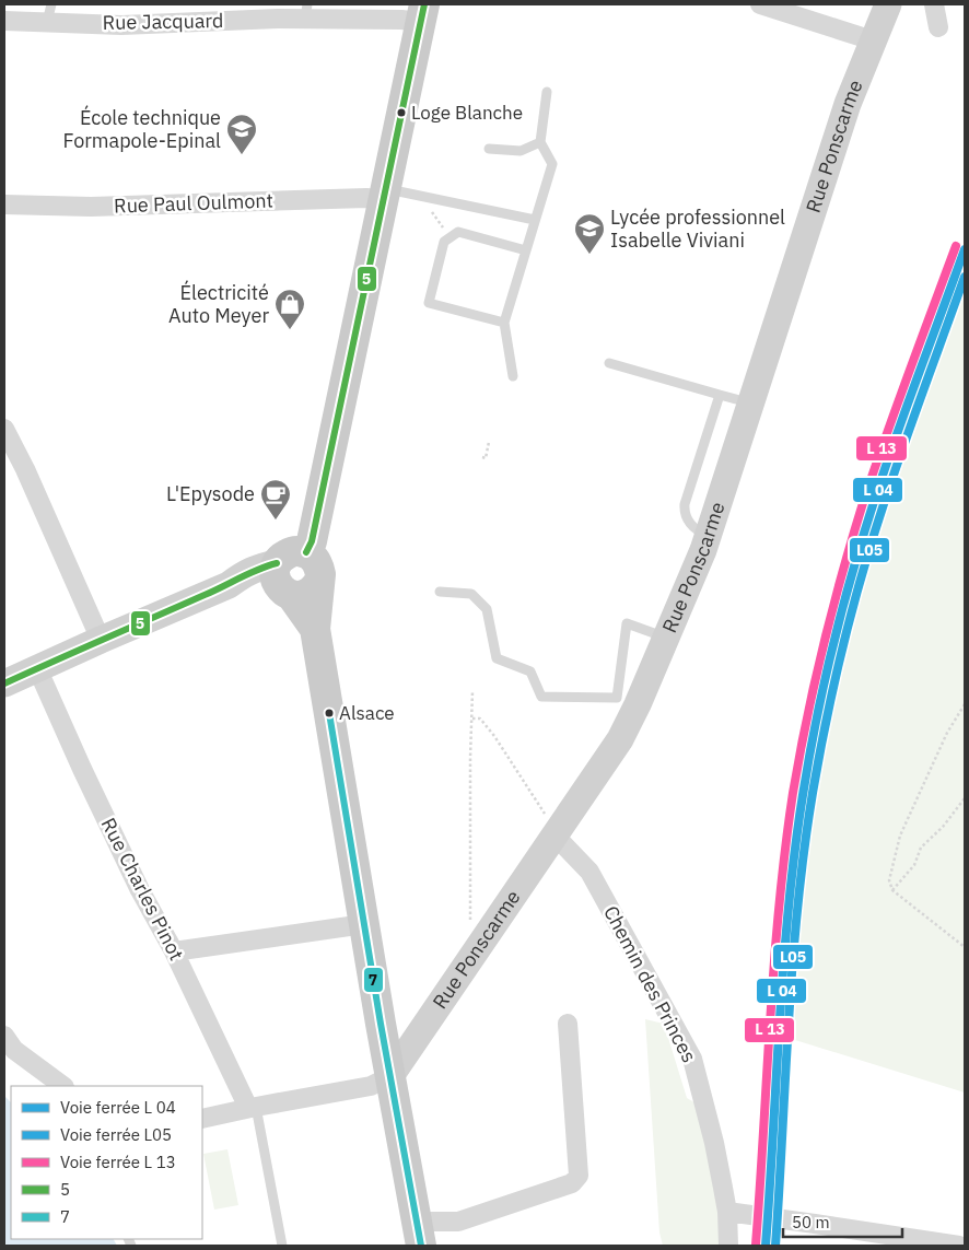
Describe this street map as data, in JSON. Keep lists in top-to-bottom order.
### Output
{
  "streets": {
    "street": [
      "Rue Jacquard",
      "Rue Ponscarme",
      "Rue Paul Oulmont",
      "Rue Charles Pinot",
      "Chemin des Princes"
    ]
  },
  "crossings": [
    ["Rue Ponscarme", "Chemin des Princes"]
  ],
  "places": {
    "other": ["Loge Blanche", "Alsace"],
    "school or university": ["École technique Formapole-Epinal", "Lycée professionnel Isabelle Viviani"],
    "shop": ["Électricité Auto Meyer"],
    "cafe": ["L'Epysode"]
  },
  "lines": ["transit line 5", "rail line L05", "transit line 7"],
  "legend": [
    "Voie ferrée L 04",
    "Voie ferrée L05",
    "Voie ferrée L 13",
    "5",
    "7"
  ],
  "scale_bar": "50 m"
}
